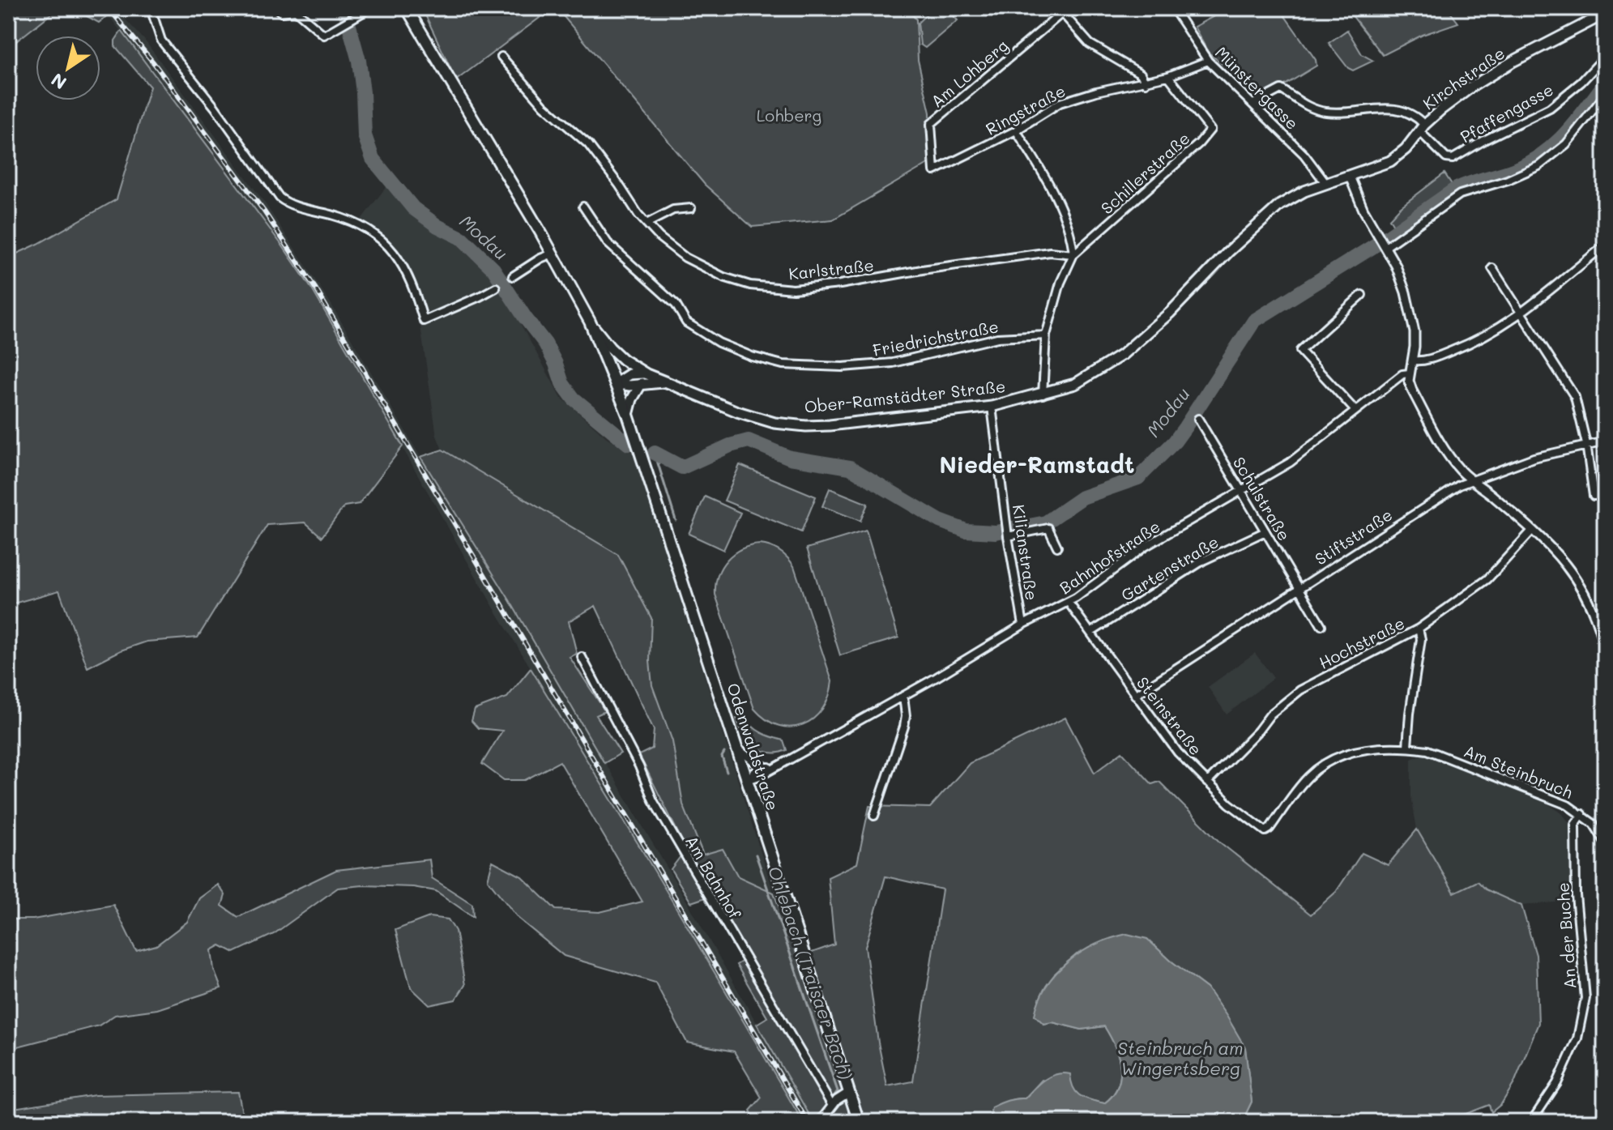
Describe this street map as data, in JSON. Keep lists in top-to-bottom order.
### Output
{
  "streets": {
    "main road": ["Kirchstraße", "Ober-Ramstädter Straße", "Odenwaldstraße"],
    "street": [
      "Am Lohberg",
      "Münstergasse",
      "Ringstraße",
      "Pfaffengasse",
      "Schillerstraße",
      "Karlstraße",
      "Friedrichstraße",
      "Schulstraße",
      "Stiftstraße",
      "Kilianstraße",
      "Bahnhofstraße",
      "Gartenstraße",
      "Hochstraße",
      "Steinstraße",
      "Am Steinbruch",
      "Am Bahnhof",
      "An der Buche"
    ]
  },
  "crossings": [
    ["Am Lohberg", "Ringstraße"],
    ["Kirchstraße", "Pfaffengasse"],
    ["Kirchstraße", "Ober-Ramstädter Straße"],
    ["Münstergasse", "Ringstraße"],
    ["Münstergasse", "Ober-Ramstädter Straße"],
    ["Ringstraße", "Schillerstraße"],
    ["Schillerstraße", "Karlstraße"],
    ["Ober-Ramstädter Straße", "Kilianstraße"],
    ["Ober-Ramstädter Straße", "Odenwaldstraße"],
    ["Schulstraße", "Stiftstraße"],
    ["Schulstraße", "Bahnhofstraße"],
    ["Schulstraße", "Gartenstraße"],
    ["Stiftstraße", "Steinstraße"],
    ["Kilianstraße", "Bahnhofstraße"],
    ["Bahnhofstraße", "Steinstraße"],
    ["Bahnhofstraße", "Odenwaldstraße"],
    ["Gartenstraße", "Steinstraße"],
    ["Hochstraße", "Steinstraße"],
    ["Steinstraße", "Am Steinbruch"],
    ["Am Steinbruch", "An der Buche"]
  ],
  "districts": ["Nieder-Ramstadt"],
  "water": ["Modau", "Ohlebach (Traisaer Bach)", "Steinbruch am Wingertsberg"],
  "parks": ["Lohberg"],
  "north": "bottom left"
}
